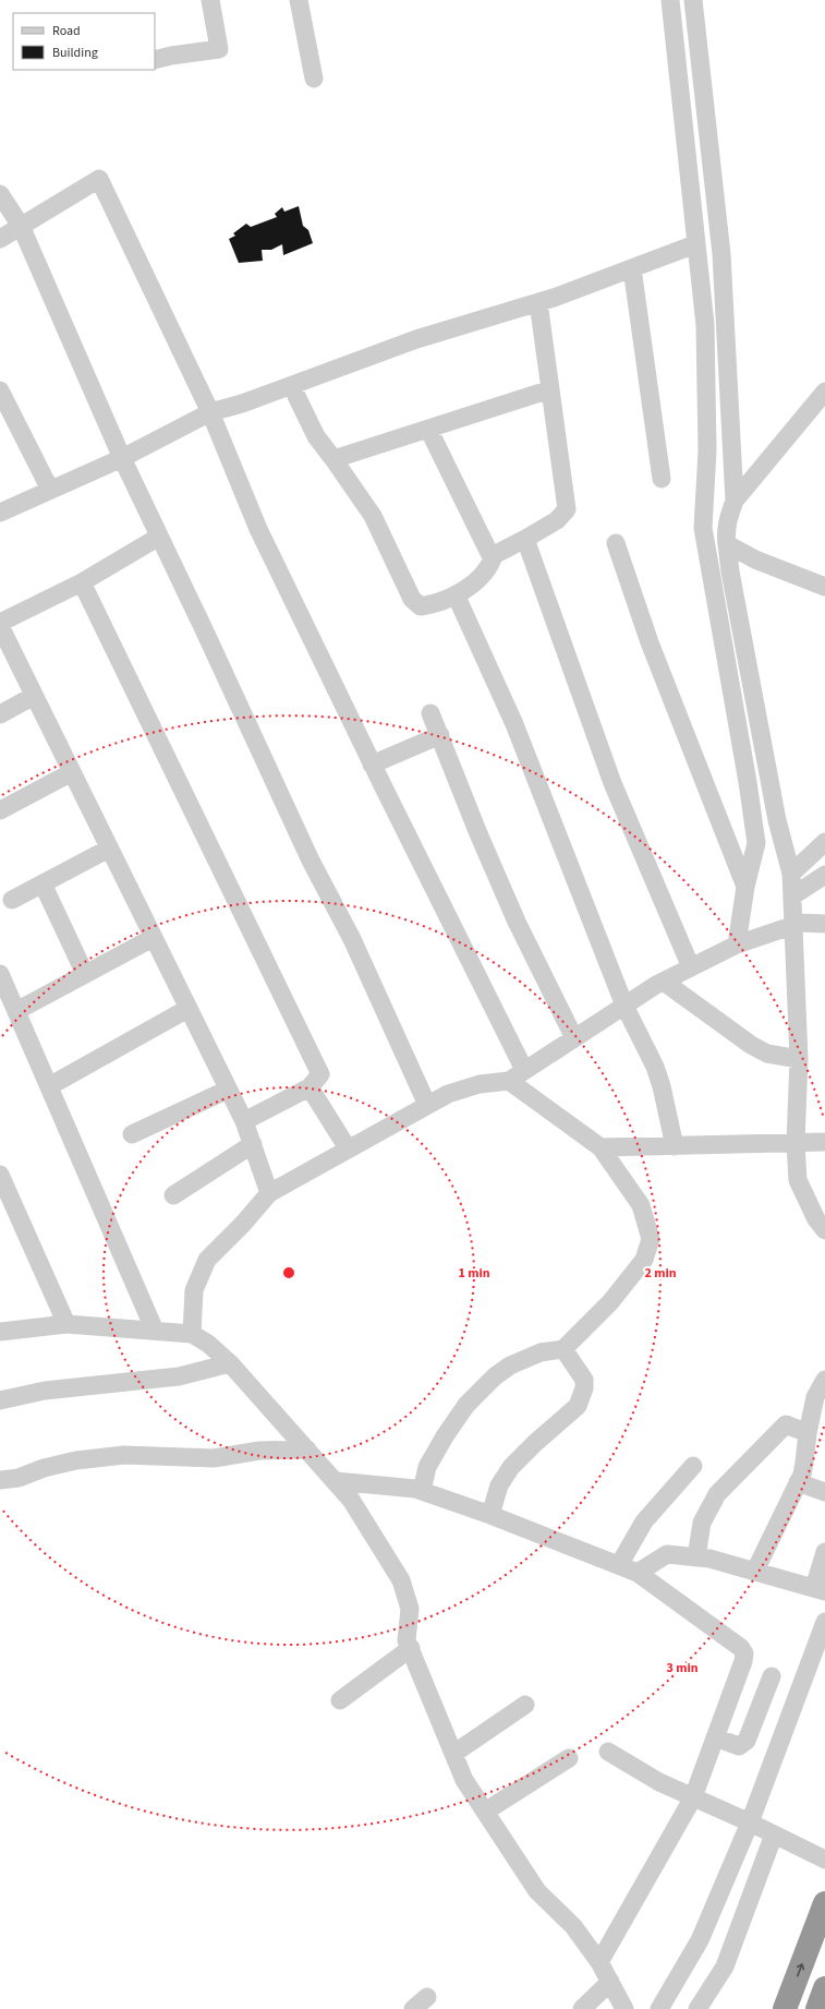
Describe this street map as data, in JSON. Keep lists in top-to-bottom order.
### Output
{
  "legend": ["Road", "Building"],
  "rings": ["1 min", "2 min", "3 min"]
}
